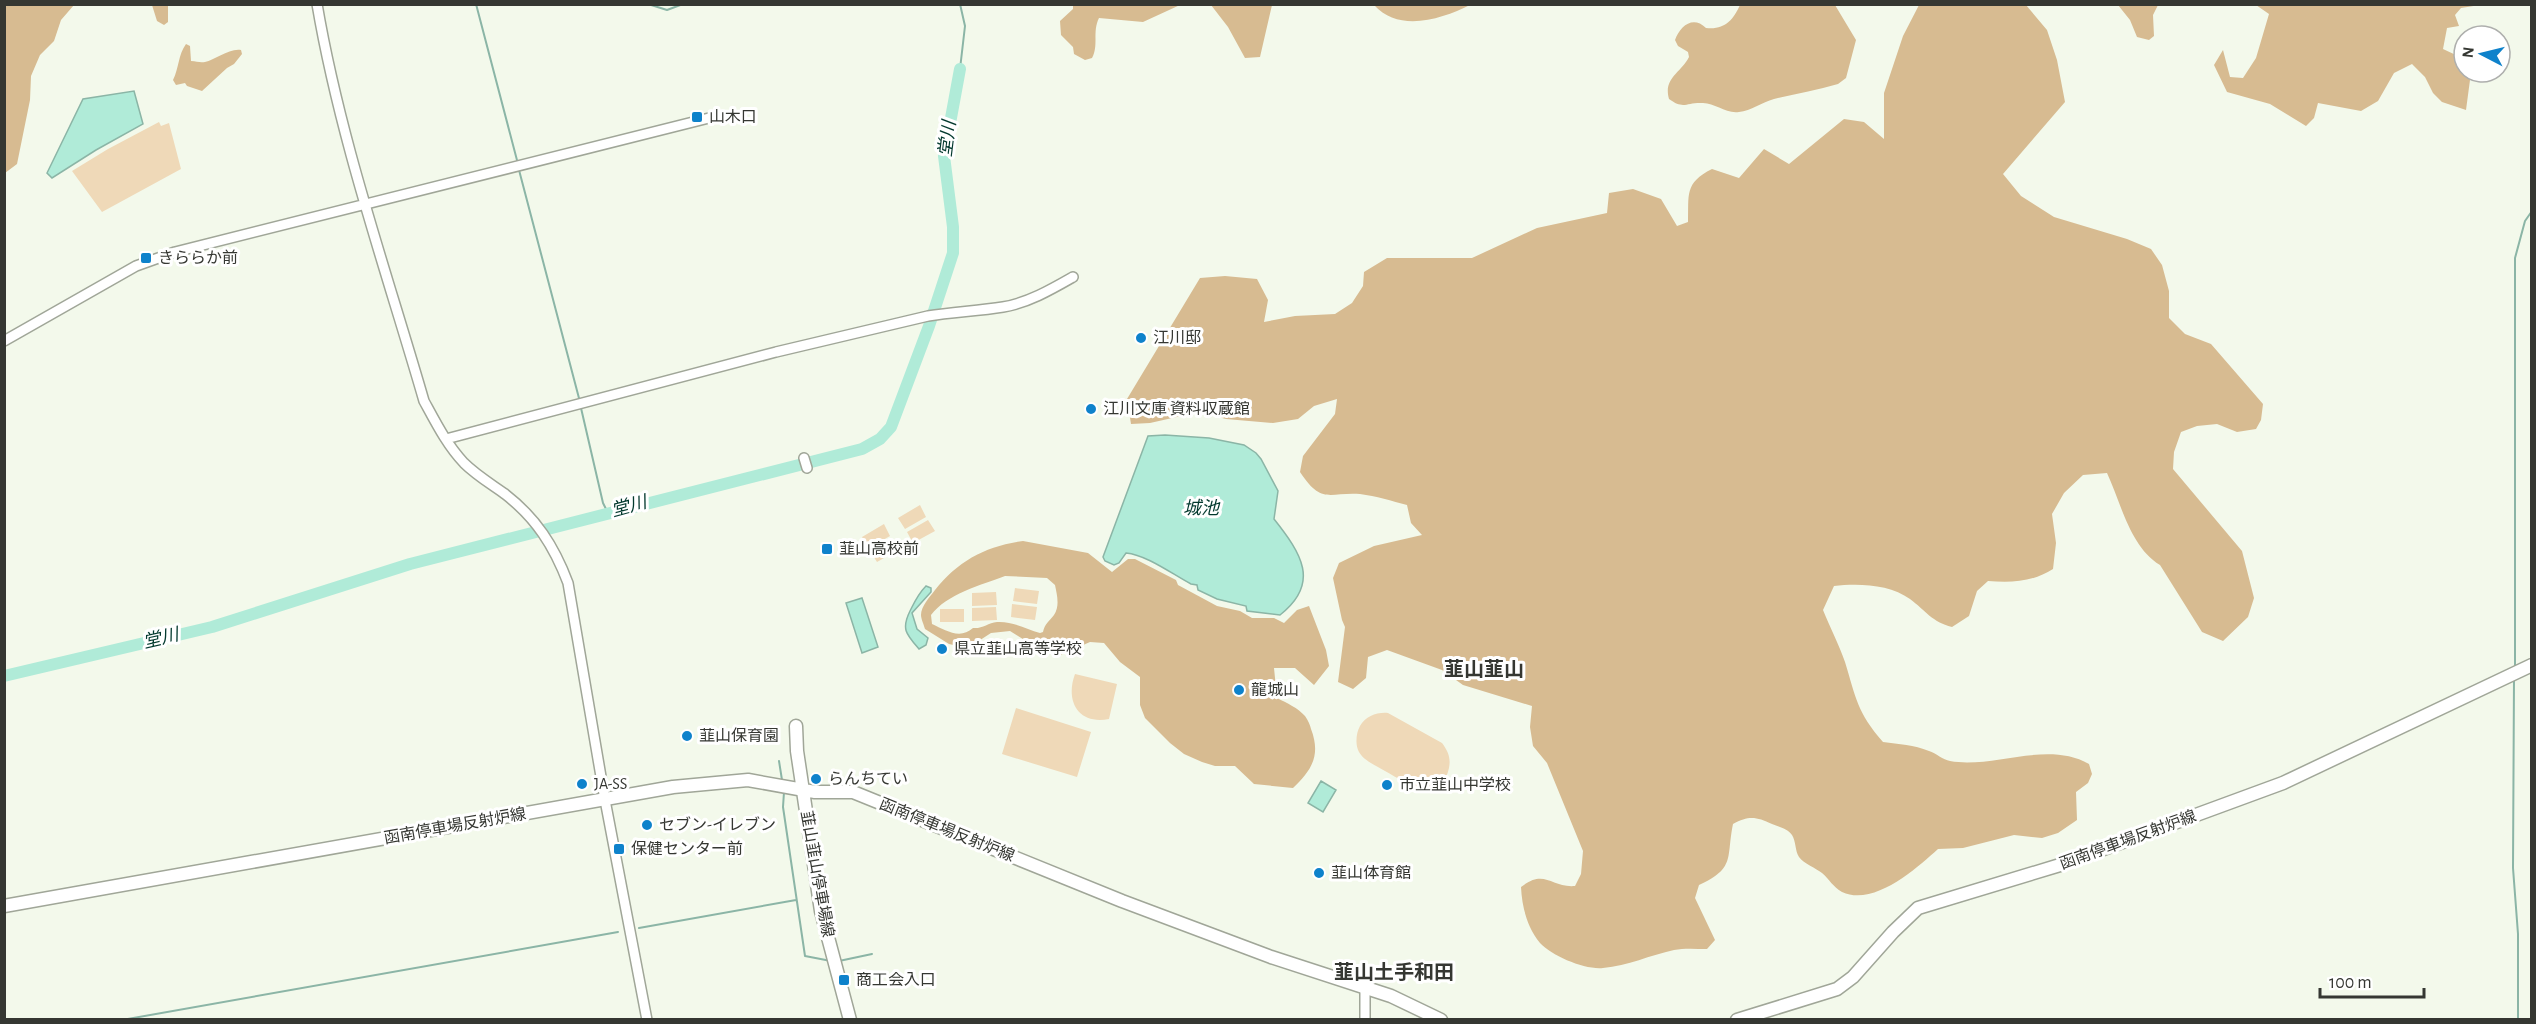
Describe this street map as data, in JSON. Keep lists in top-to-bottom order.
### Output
{
  "streets": {
    "main road": ["函南停車場反射炉線", "韮山韮山停車場線"]
  },
  "crossings": [
    ["函南停車場反射炉線", "韮山韮山停車場線"]
  ],
  "districts": ["韮山韮山", "韮山土手和田"],
  "water": ["堂川", "城池"],
  "places": {
    "transit": [
      "山木口",
      "きららか前",
      "韮山高校前",
      "保健センター前",
      "商工会入口"
    ],
    "other": [
      "江川邸",
      "江川文庫 資料収蔵館",
      "県立韮山高等学校",
      "龍城山",
      "韮山保育園",
      "らんちてい",
      "JA-SS",
      "市立韮山中学校",
      "セブン-イレブン",
      "韮山体育館"
    ]
  },
  "scale_bar": "100 m",
  "north": "left"
}
